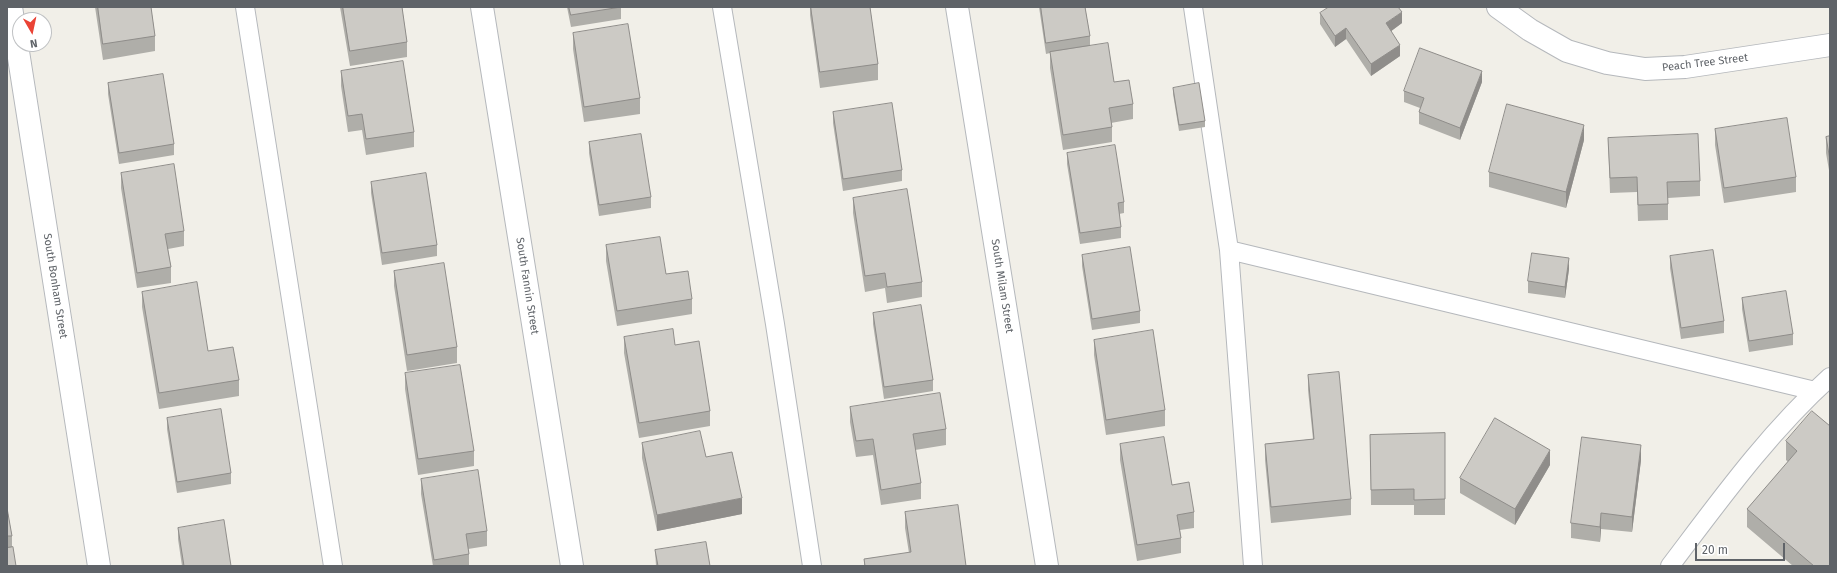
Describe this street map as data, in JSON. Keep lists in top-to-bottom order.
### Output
{
  "streets": {
    "street": [
      "Peach Tree Street",
      "South Bonham Street",
      "South Fannin Street",
      "South Milam Street"
    ]
  },
  "scale_bar": "20 m",
  "north": "bottom"
}
